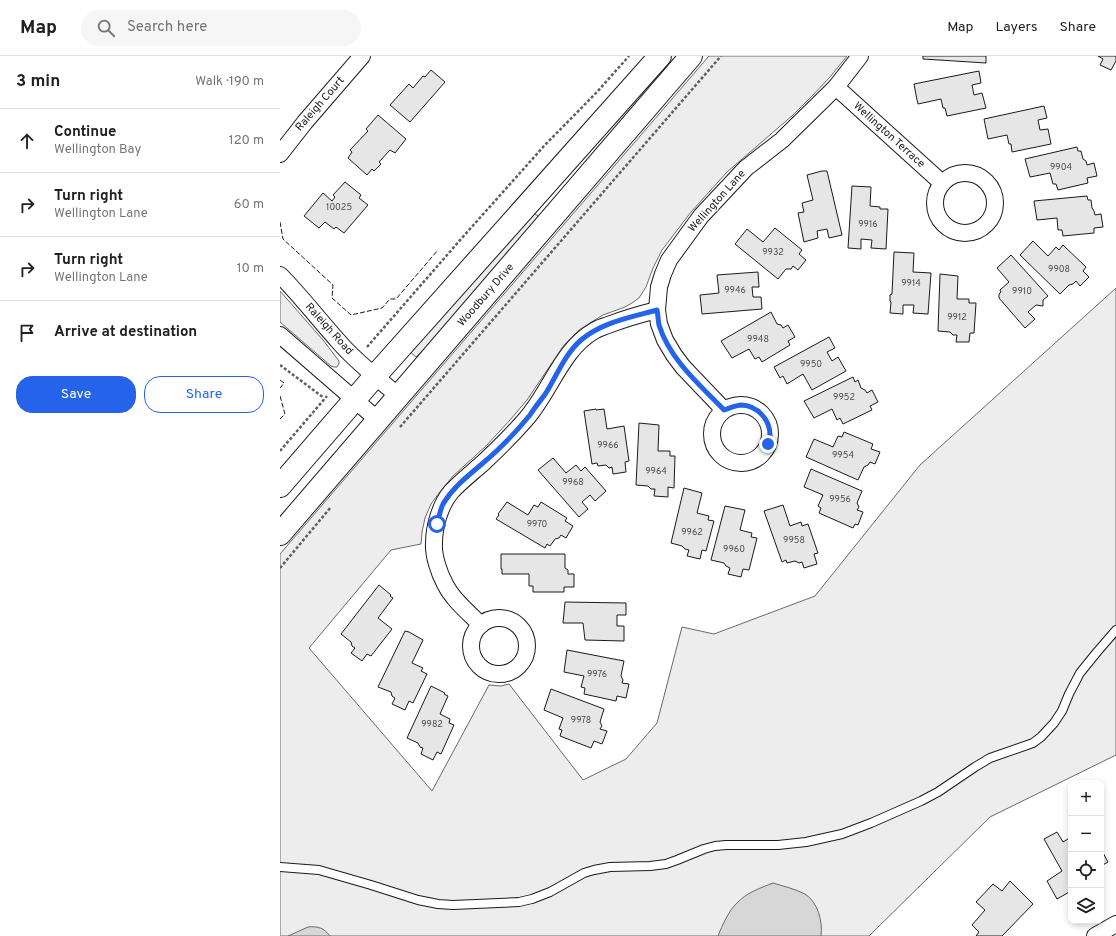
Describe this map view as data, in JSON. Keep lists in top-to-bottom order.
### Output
{
  "streets": {
    "main road": ["Woodbury Drive"],
    "street": [
      "Raleigh Court",
      "Wellington Terrace",
      "Wellington Lane",
      "Raleigh Road"
    ]
  },
  "crossings": [
    ["Wellington Terrace", "Wellington Lane"],
    ["Woodbury Drive", "Raleigh Road"]
  ],
  "house_numbers": [
    "9904",
    "10025",
    "9916",
    "9932",
    "9908",
    "9914",
    "9946",
    "9910",
    "9912",
    "9948",
    "9950",
    "9952",
    "9966",
    "9954",
    "9964",
    "9968",
    "9956",
    "9970",
    "9962",
    "9958",
    "9960",
    "9976",
    "9978",
    "9982"
  ],
  "page": {
    "header": "Map",
    "search": "Search here",
    "nav": ["Map", "Layers", "Share"],
    "heading": ["3 min", "Walk · 190 m"],
    "list": [
      ["Continue", "Wellington Bay", "120 m"],
      ["Turn right", "Wellington Lane", "60 m"],
      ["Turn right", "Wellington Lane", "10 m"],
      "Arrive at destination"
    ],
    "buttons": ["Save", "Share"],
    "map_buttons": ["+", "−"]
  }
}
